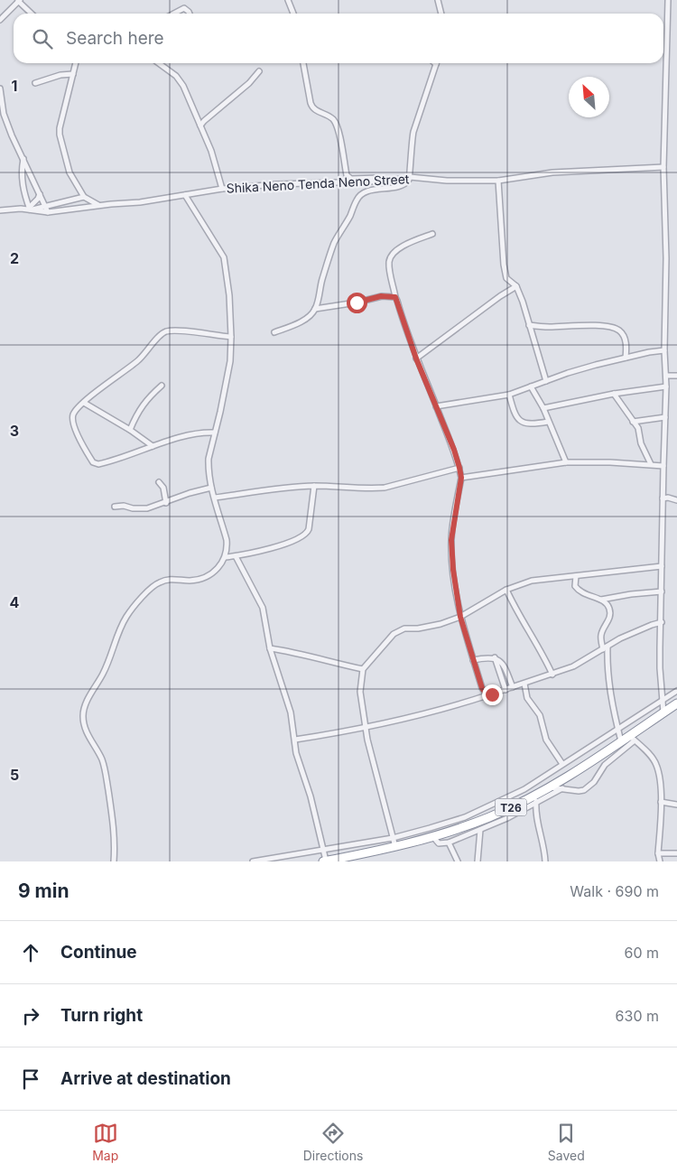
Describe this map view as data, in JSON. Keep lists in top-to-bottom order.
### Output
{
  "streets": {
    "highway": ["T26"],
    "street": ["Shika Neno Tenda Neno Street"]
  },
  "north": "top left",
  "page": {
    "search": "Search here",
    "heading": ["9 min", "Walk · 690 m"],
    "list": [
      ["Continue", "60 m"],
      ["Turn right", "630 m"],
      "Arrive at destination"
    ],
    "nav": ["Map", "Directions", "Saved"]
  },
  "grid": {
    "rows": [
      "1",
      "2",
      "3",
      "4",
      "5"
    ]
  }
}
